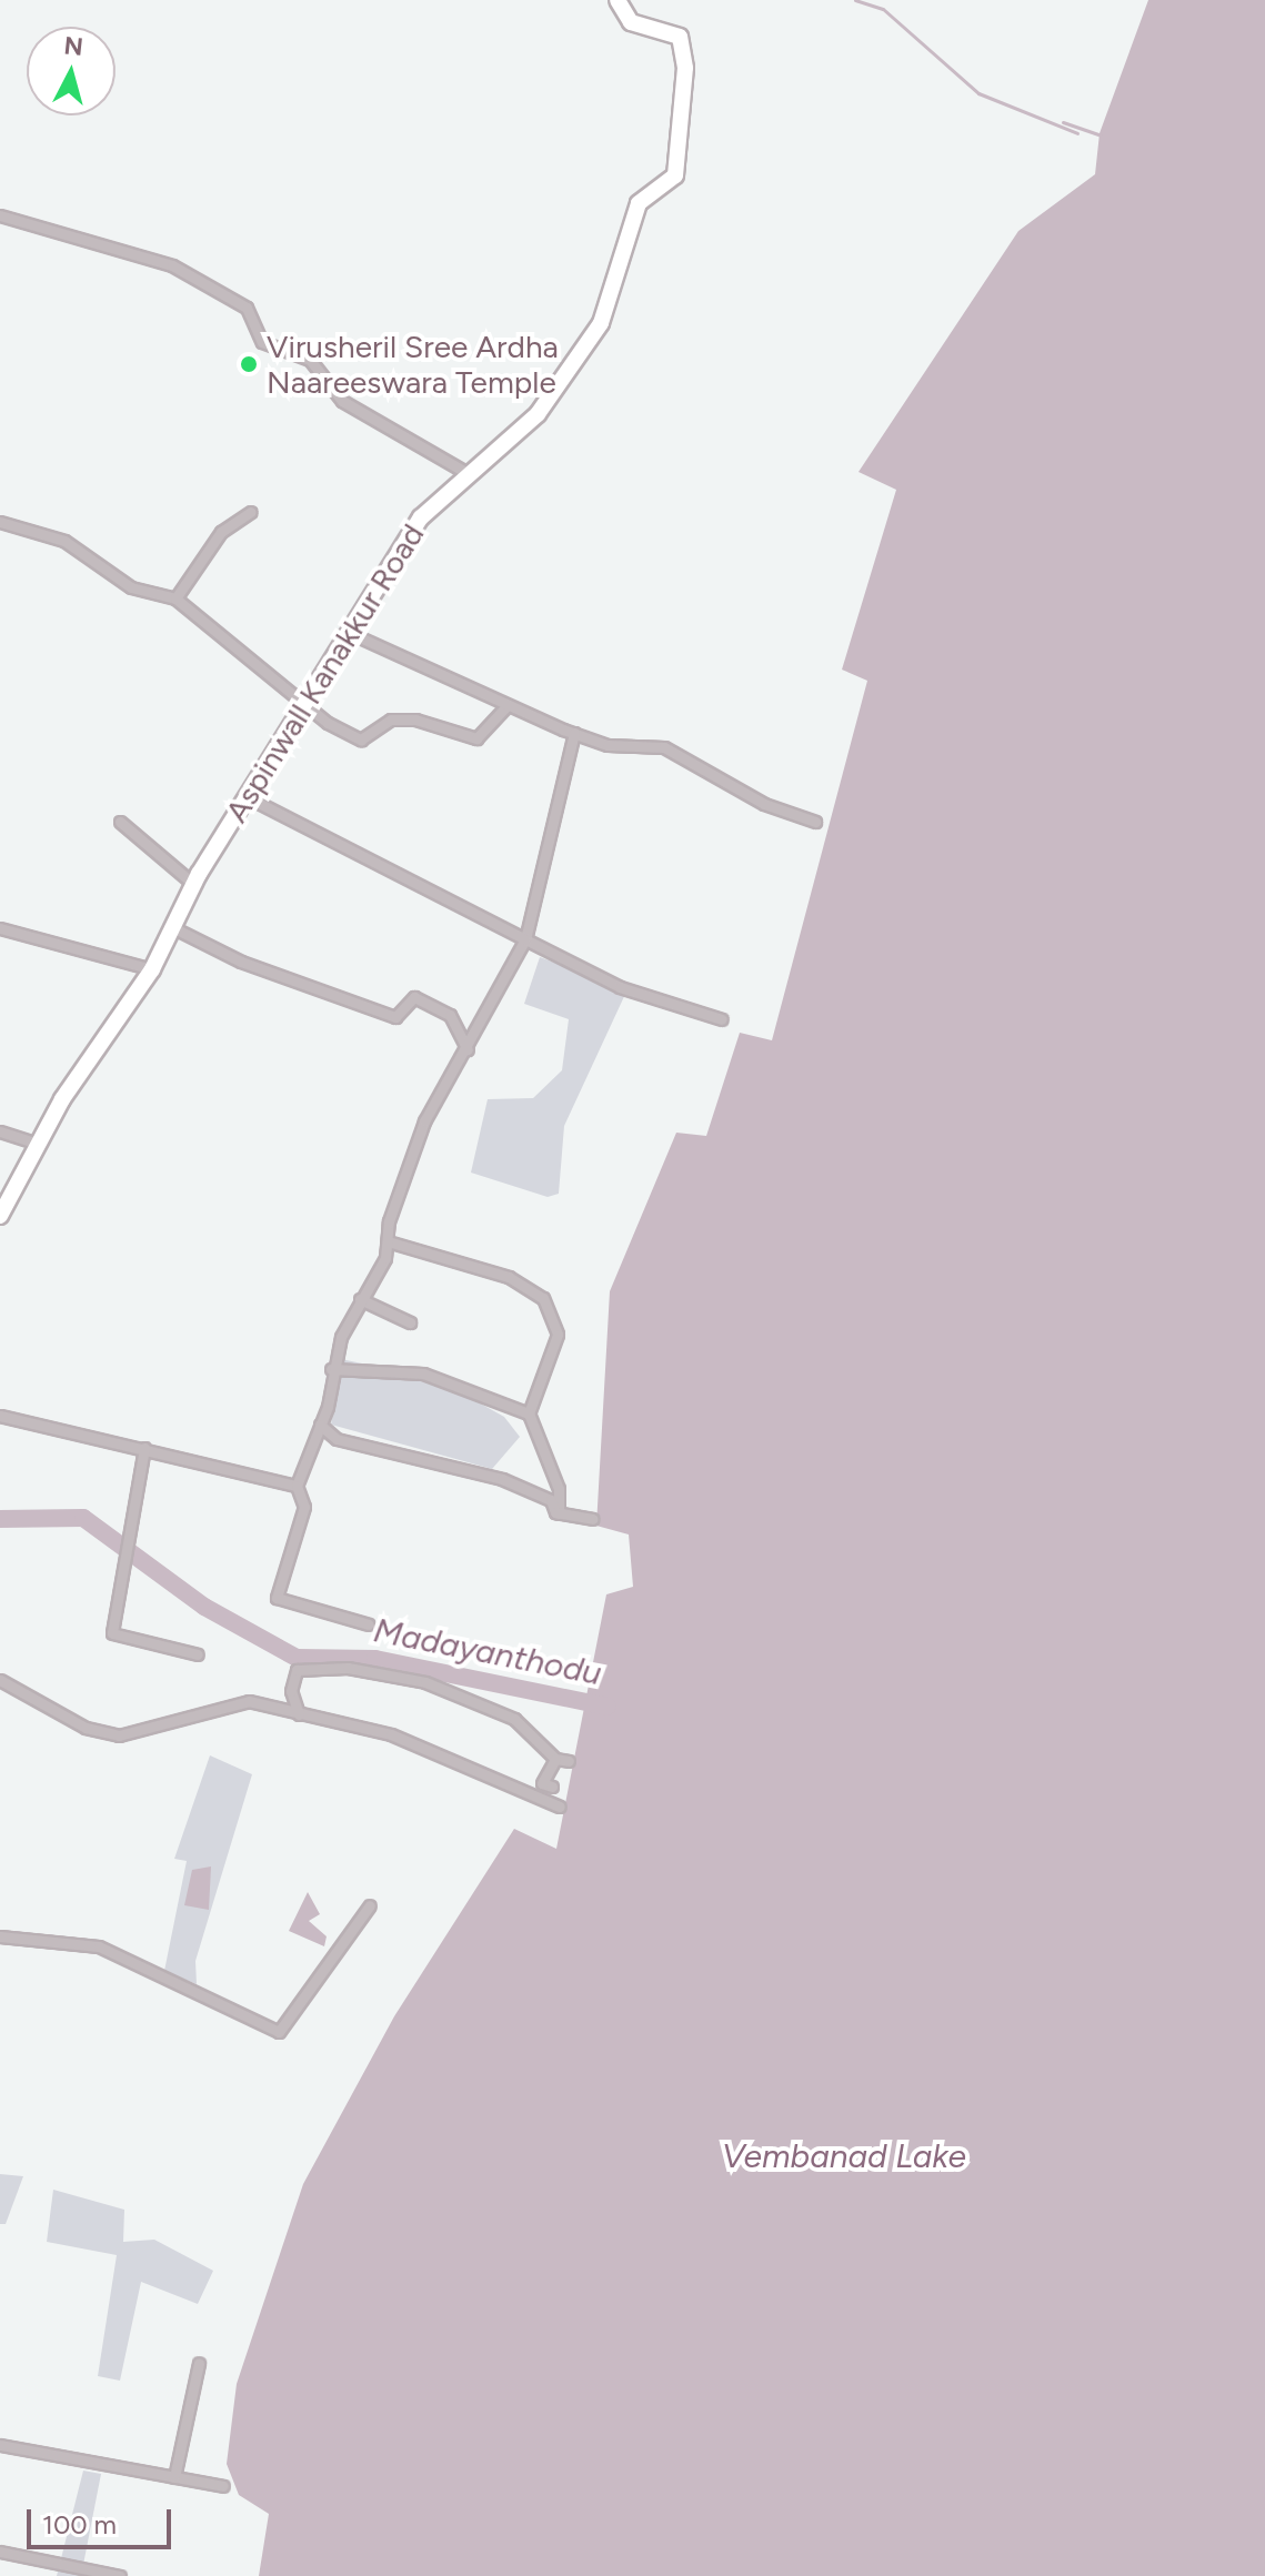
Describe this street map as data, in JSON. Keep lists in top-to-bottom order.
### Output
{
  "streets": {
    "main road": ["Aspinwall Kanakkur Road"]
  },
  "water": ["Madayanthodu", "Vembanad Lake"],
  "places": ["Virusheril Sree Ardha Naareeswara Temple"],
  "scale_bar": "100 m",
  "north": "top"
}
